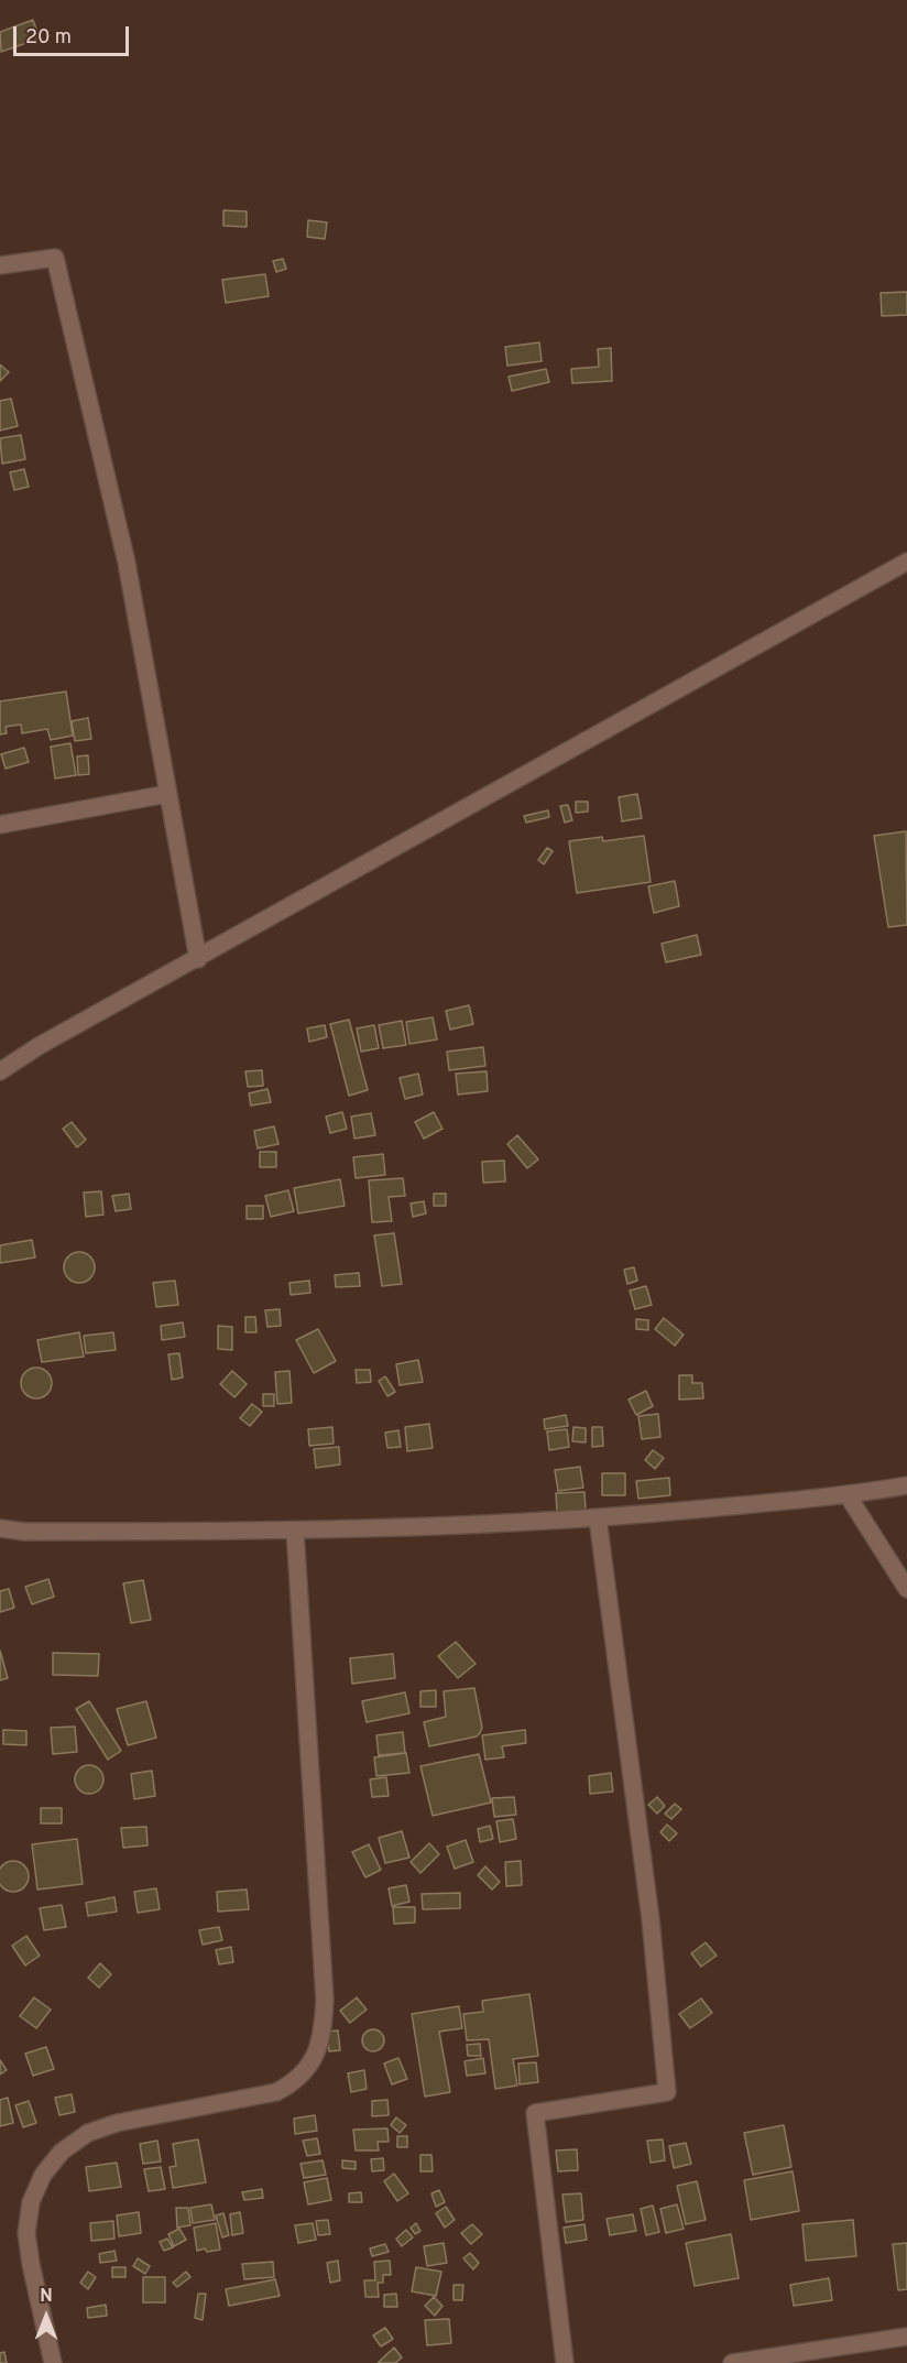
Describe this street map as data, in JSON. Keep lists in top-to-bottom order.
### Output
{
  "scale_bar": "20 m",
  "north": "top"
}
